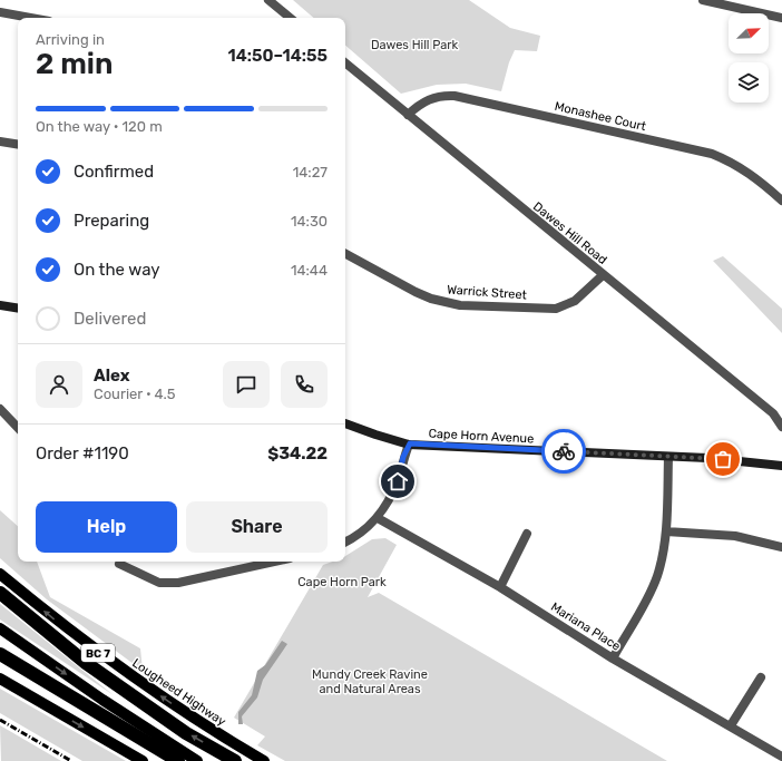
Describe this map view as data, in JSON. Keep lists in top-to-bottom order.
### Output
{
  "streets": {
    "main road": ["BC 7", "Lougheed Highway"],
    "street": [
      "Monashee Court",
      "Dawes Hill Road",
      "Warrick Street",
      "Cape Horn Avenue",
      "Mariana Place"
    ]
  },
  "crossings": [
    ["Monashee Court", "Dawes Hill Road"],
    ["Dawes Hill Road", "Warrick Street"]
  ],
  "parks": ["Dawes Hill Park", "Cape Horn Park", "Mundy Creek Ravine and Natural Areas"],
  "north": "top right",
  "page": {
    "heading": ["2 min", "Arriving in", "14:50–14:55"],
    "panel": [
      "Alex",
      "Courier · 4.5",
      "Order #1190",
      "$34.22"
    ],
    "bar": "On the way · 120 m",
    "list": [
      ["Confirmed", "14:27"],
      ["Preparing", "14:30"],
      ["On the way", "14:44"],
      "Delivered"
    ],
    "buttons": ["Help", "Share"]
  }
}
